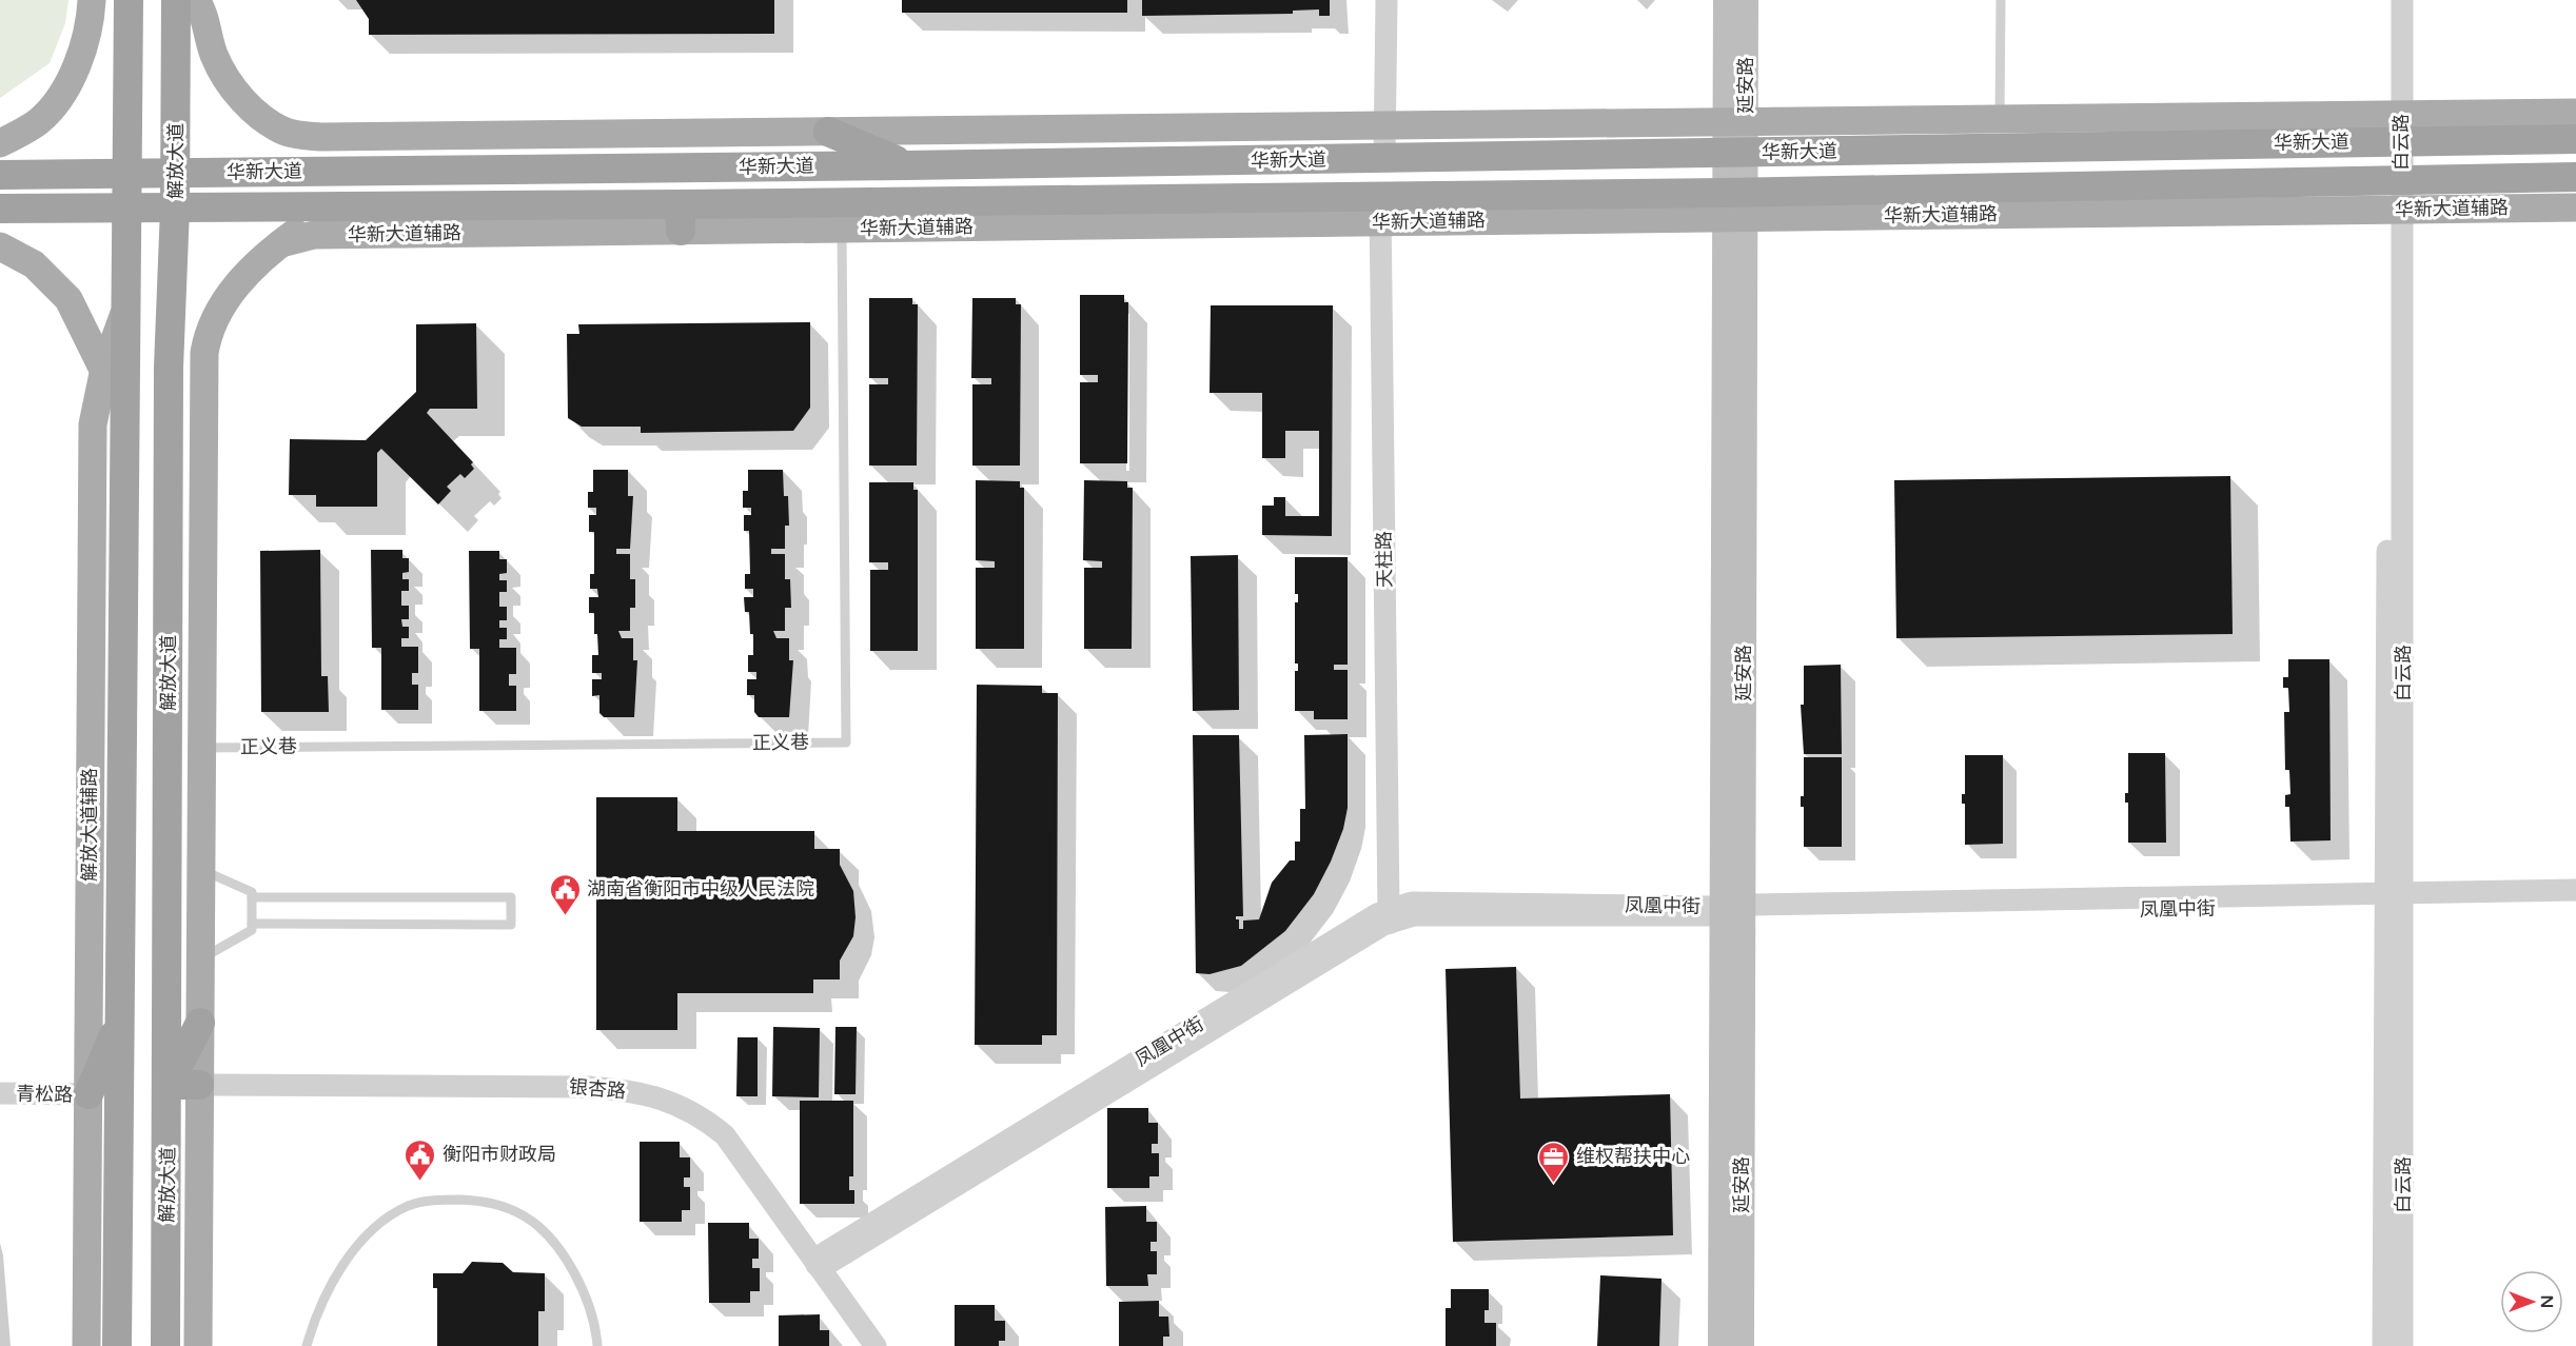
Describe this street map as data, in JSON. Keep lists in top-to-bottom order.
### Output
{
  "streets": {
    "highway": ["华新大道", "解放大道"],
    "main road": ["延安路", "华新大道辅路", "解放大道辅路"],
    "street": [
      "白云路",
      "天柱路",
      "凤凰中街",
      "银杏路",
      "青松路"
    ],
    "lane": ["正义巷"]
  },
  "crossings": [
    ["延安路", "华新大道"],
    ["延安路", "华新大道辅路"],
    ["延安路", "凤凰中街"],
    ["华新大道", "白云路"],
    ["华新大道", "解放大道"],
    ["华新大道", "华新大道辅路"],
    ["华新大道", "天柱路"],
    ["白云路", "华新大道辅路"],
    ["白云路", "凤凰中街"],
    ["华新大道辅路", "天柱路"],
    ["华新大道辅路", "正义巷"],
    ["天柱路", "凤凰中街"],
    ["解放大道辅路", "青松路"],
    ["凤凰中街", "银杏路"]
  ],
  "places": {
    "public building": ["湖南省衡阳市中级人民法院", "衡阳市财政局"],
    "office": ["维权帮扶中心"]
  },
  "north": "right"
}
